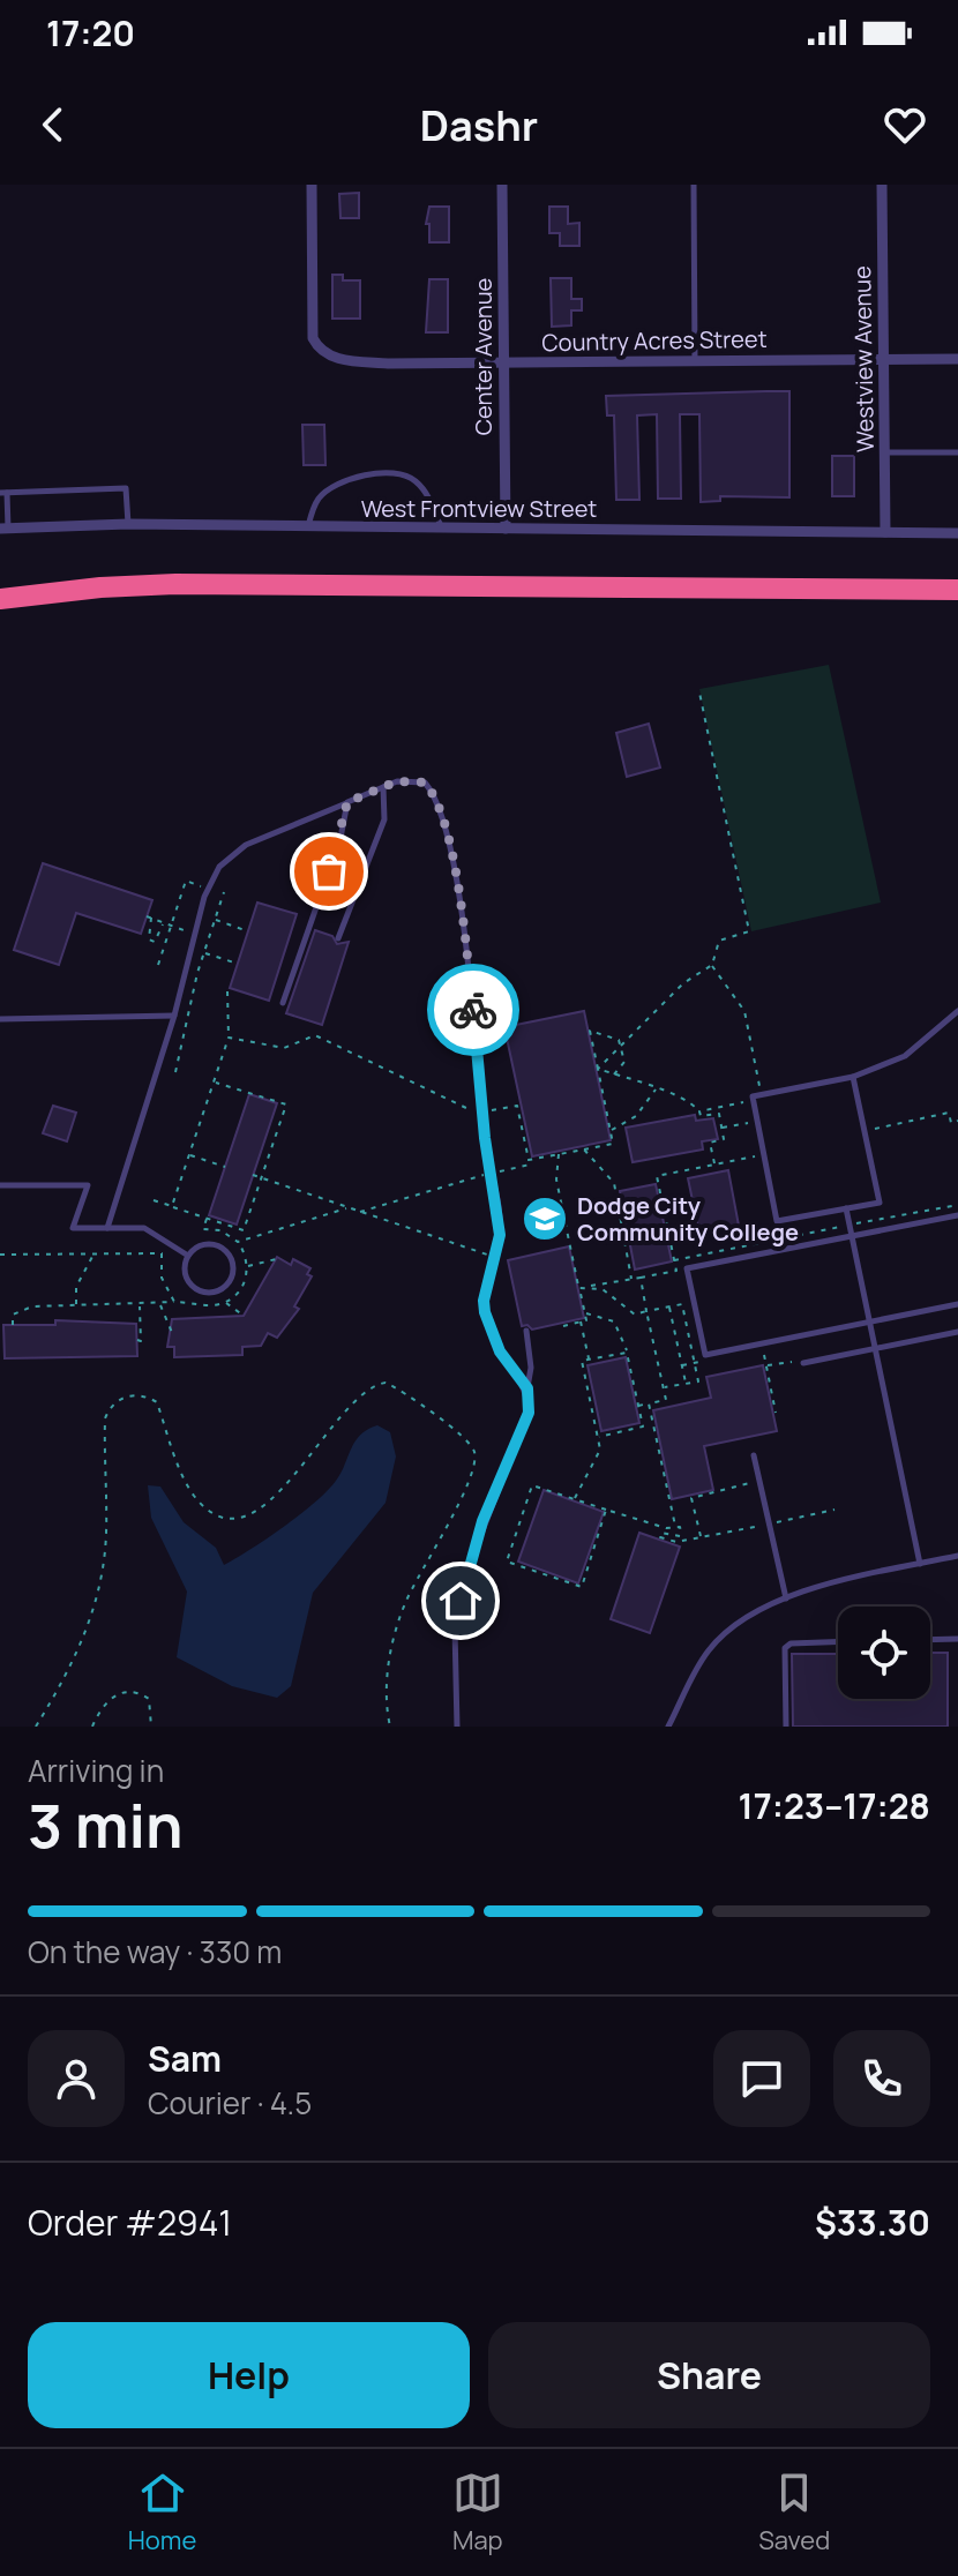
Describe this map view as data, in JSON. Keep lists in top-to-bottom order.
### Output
{
  "streets": {
    "street": [
      "Country Acres Street",
      "Center Avenue",
      "Westview Avenue",
      "West Frontview Street"
    ]
  },
  "crossings": [
    ["Country Acres Street", "Center Avenue"],
    ["Country Acres Street", "Westview Avenue"],
    ["Center Avenue", "West Frontview Street"],
    ["Westview Avenue", "West Frontview Street"]
  ],
  "places": {
    "school or university": ["Dodge City Community College"]
  },
  "page": {
    "status": "17:20",
    "header": "Dashr",
    "heading": ["3 min", "Arriving in", "17:23–17:28"],
    "panel": [
      "Sam",
      "Courier · 4.5",
      "Order #2941",
      "$33.30"
    ],
    "bar": "On the way · 330 m",
    "buttons": ["Help", "Share"],
    "tabs": ["Home", "Map", "Saved"]
  }
}
